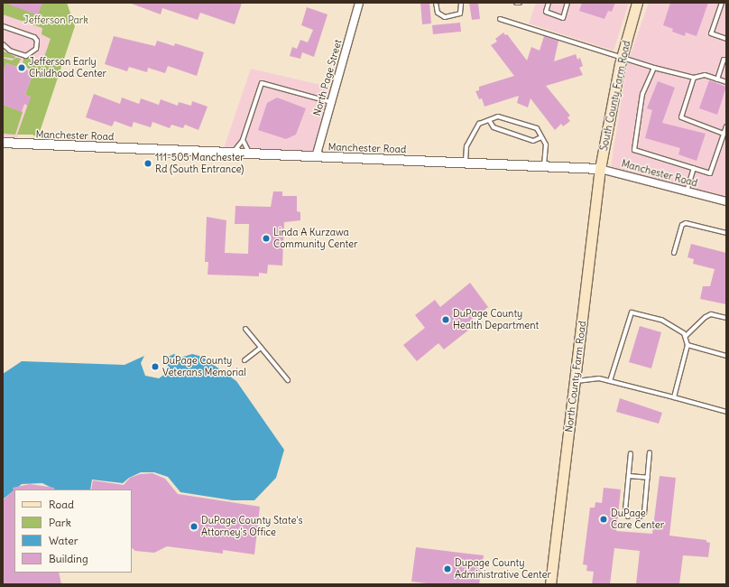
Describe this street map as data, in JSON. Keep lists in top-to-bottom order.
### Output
{
  "streets": {
    "main road": ["South County Farm Road", "North County Farm Road"],
    "street": ["North Page Street", "Manchester Road"]
  },
  "crossings": [
    ["North Page Street", "Manchester Road"],
    ["South County Farm Road", "Manchester Road"],
    ["South County Farm Road", "North County Farm Road"],
    ["Manchester Road", "North County Farm Road"]
  ],
  "parks": ["Jefferson Park"],
  "places": [
    "Jefferson Early Childhood Center",
    "111-505 Manchester Rd (South Entrance)",
    "Linda A Kurzawa Community Center",
    "DuPage County Health Department",
    "DuPage County Veterans Memorial",
    "DuPage Care Center",
    "DuPage County State's Attorney's Office",
    "Dupage County Administrative Center"
  ],
  "legend": [
    "Road",
    "Park",
    "Water",
    "Building"
  ]
}
